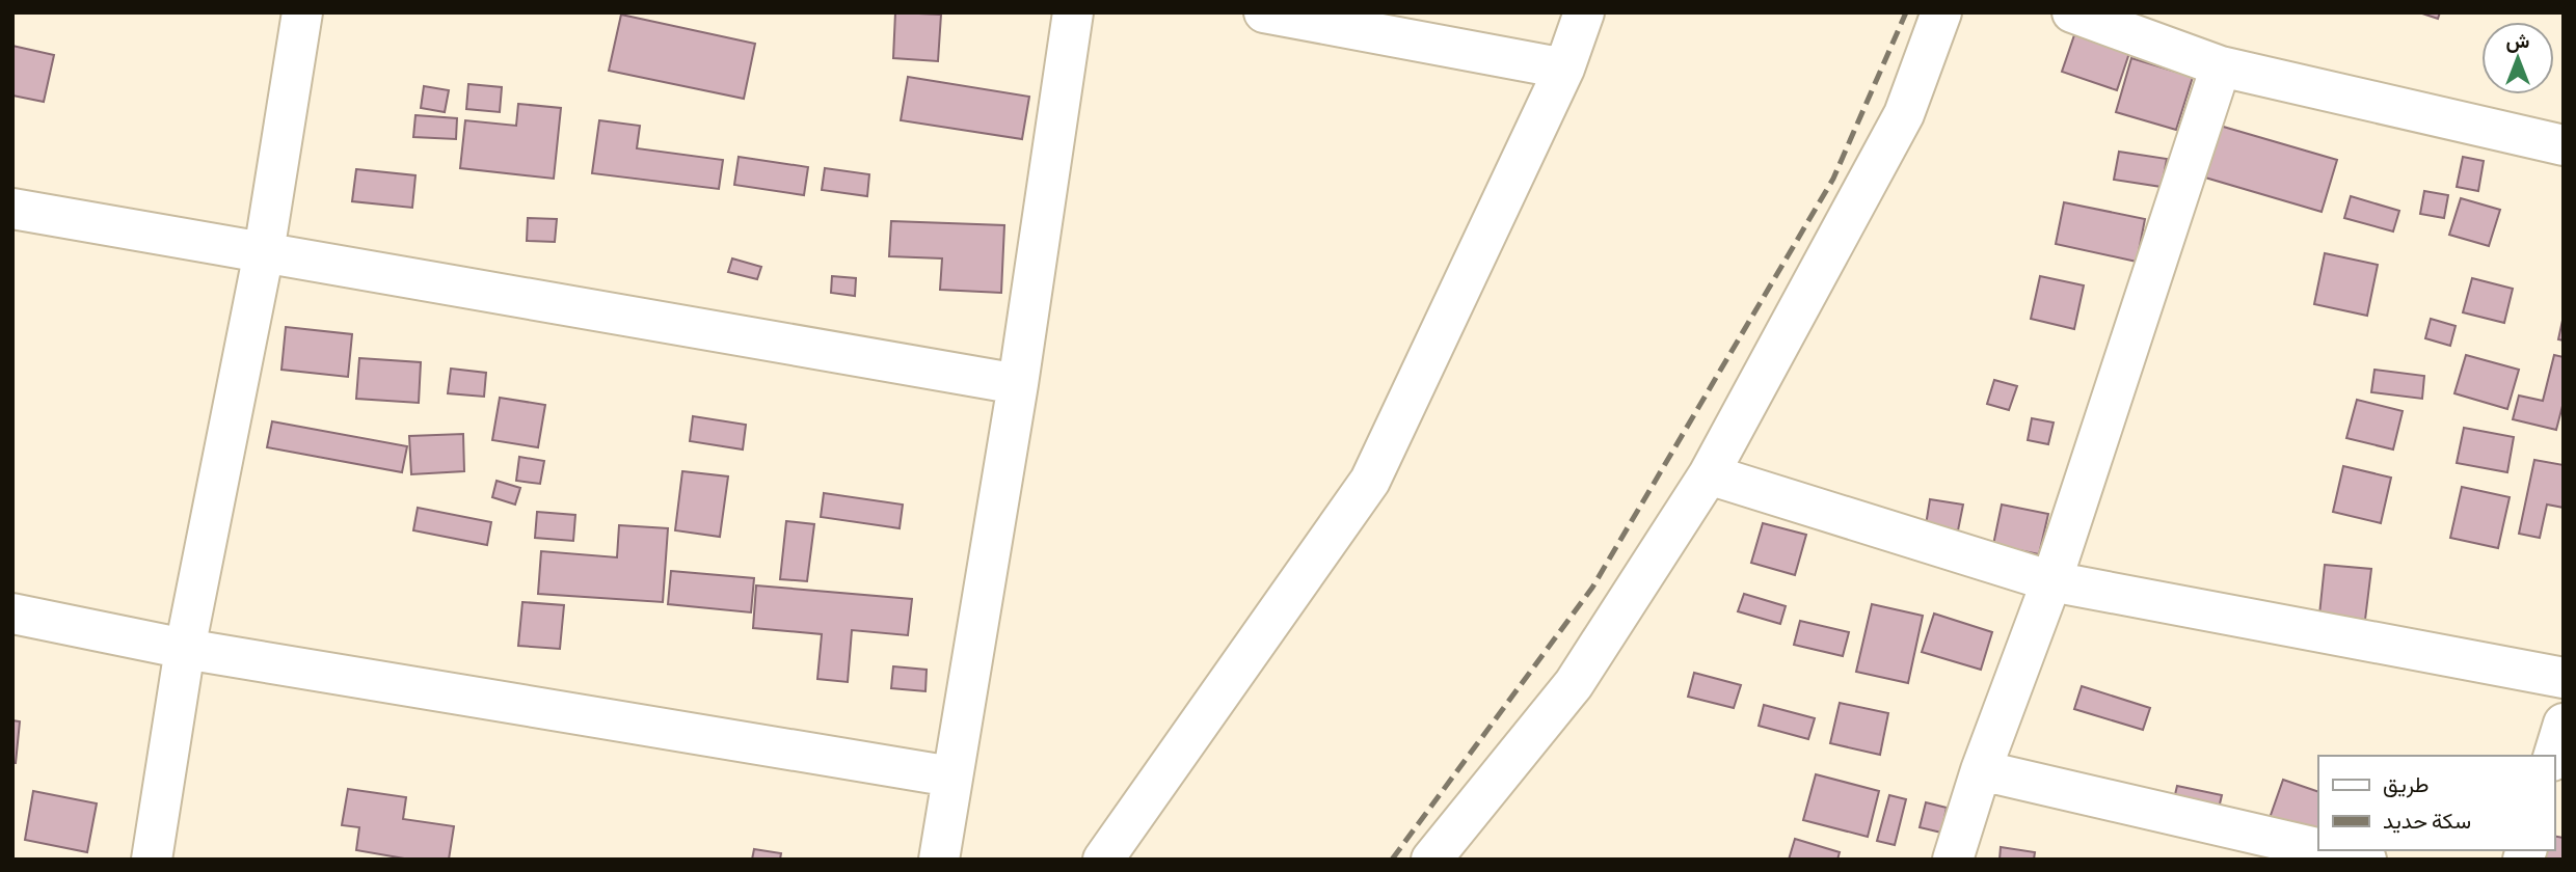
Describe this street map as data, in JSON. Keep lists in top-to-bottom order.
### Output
{
  "legend": ["طريق", "سكة حديد"],
  "north": "top"
}
